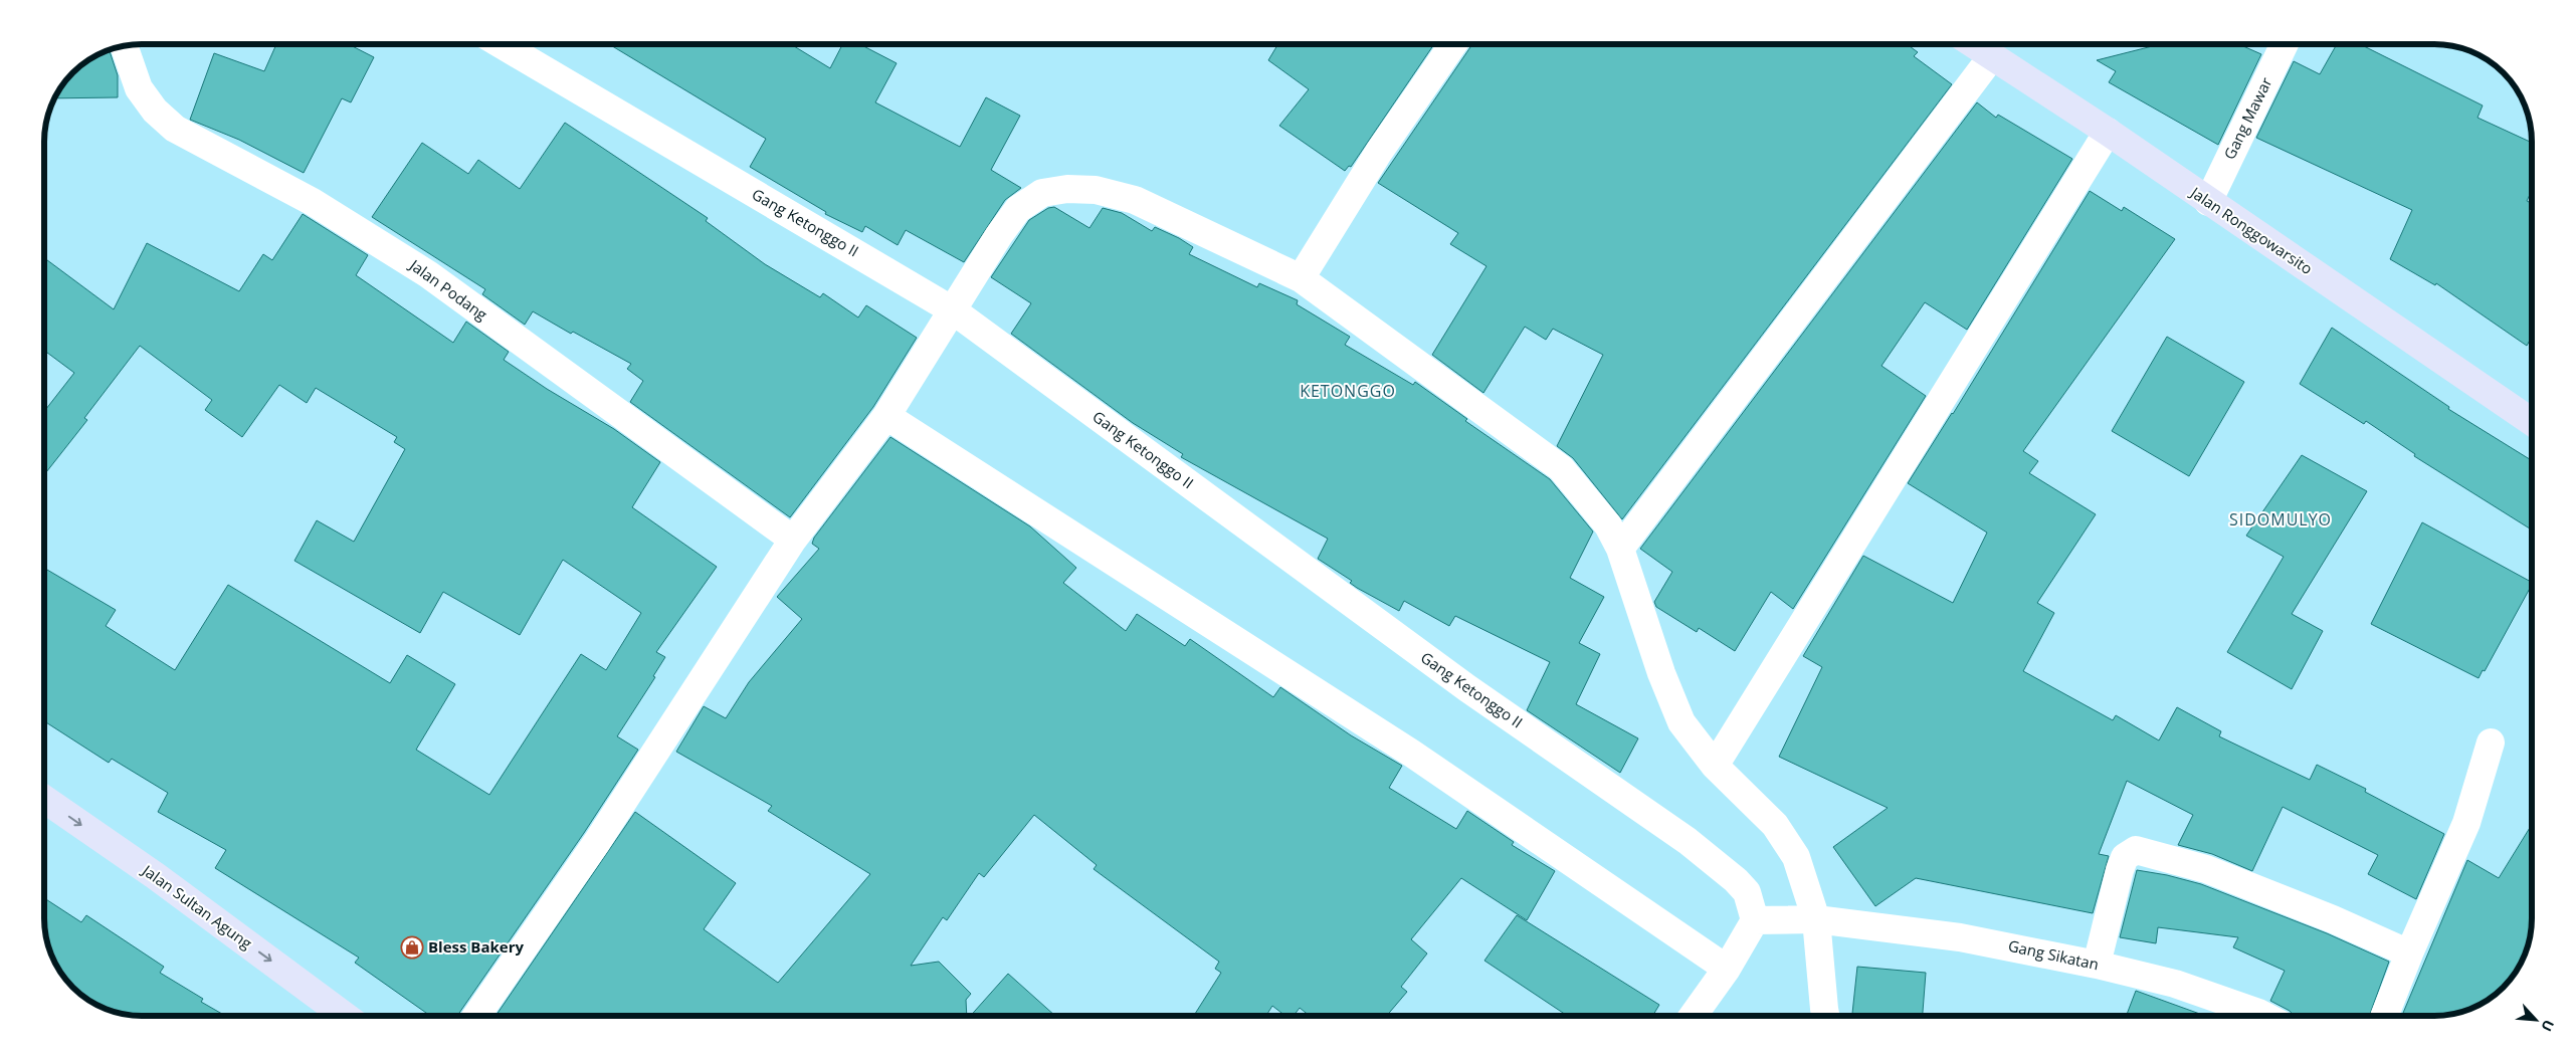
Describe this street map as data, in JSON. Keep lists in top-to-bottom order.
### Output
{
  "streets": {
    "street": [
      "Gang Mawar",
      "Gang Ketonggo II",
      "Jalan Ronggowarsito",
      "Jalan Podang",
      "Jalan Sultan Agung",
      "Gang Sikatan"
    ]
  },
  "crossings": [
    ["Gang Mawar", "Jalan Ronggowarsito"],
    ["Gang Ketonggo II", "Gang Sikatan"]
  ],
  "one_way": ["Jalan Sultan Agung"],
  "districts": ["KETONGGO", "SIDOMULYO"],
  "places": {
    "shop": ["Bless Bakery"]
  },
  "north": "bottom right"
}
